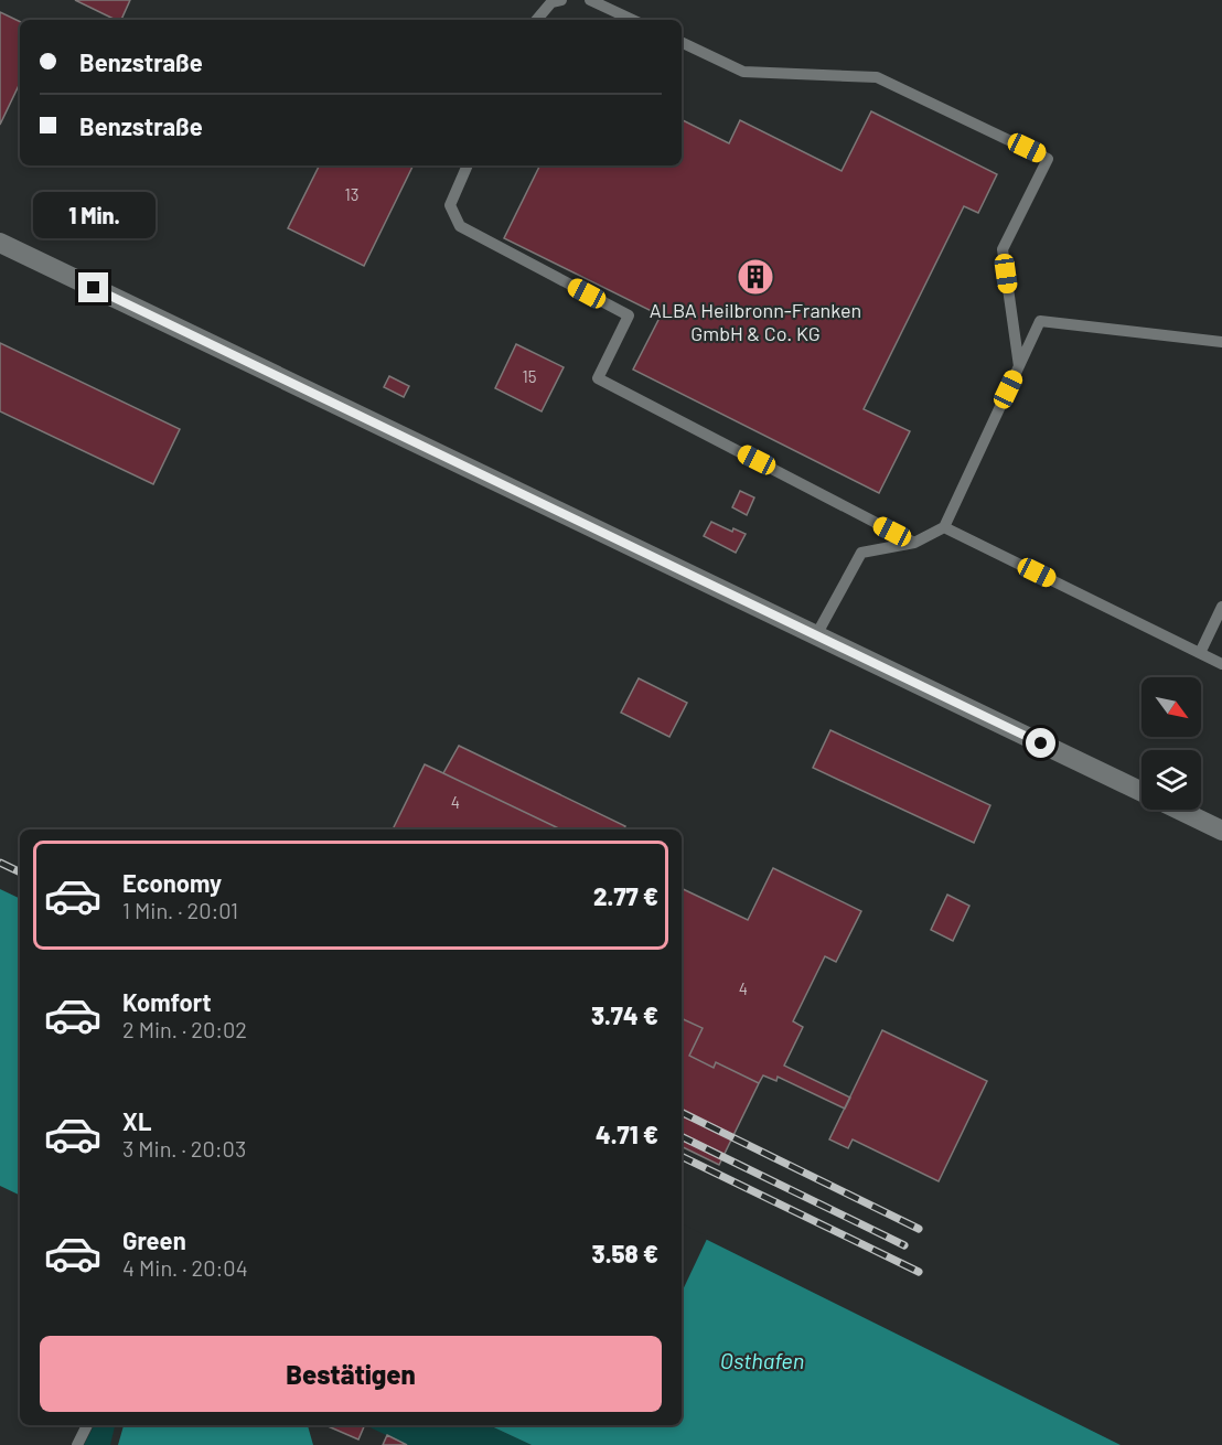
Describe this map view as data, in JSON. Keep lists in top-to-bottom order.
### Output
{
  "water": ["Osthafen"],
  "places": {
    "building": ["ALBA Heilbronn-Franken GmbH & Co. KG"]
  },
  "house_numbers": [
    "13",
    "15",
    "4",
    "4"
  ],
  "north": "bottom right",
  "page": {
    "banner": ["Benzstraße", "Benzstraße"],
    "bubble": "1 Min.",
    "list": [
      {
        "name": "Economy",
        "note": "1 Min. · 20:01",
        "value": "2.77 €"
      },
      {
        "name": "Komfort",
        "note": "2 Min. · 20:02",
        "value": "3.74 €"
      },
      {
        "name": "XL",
        "note": "3 Min. · 20:03",
        "value": "4.71 €"
      },
      {
        "name": "Green",
        "note": "4 Min. · 20:04",
        "value": "3.58 €"
      }
    ],
    "buttons": "Bestätigen"
  }
}
